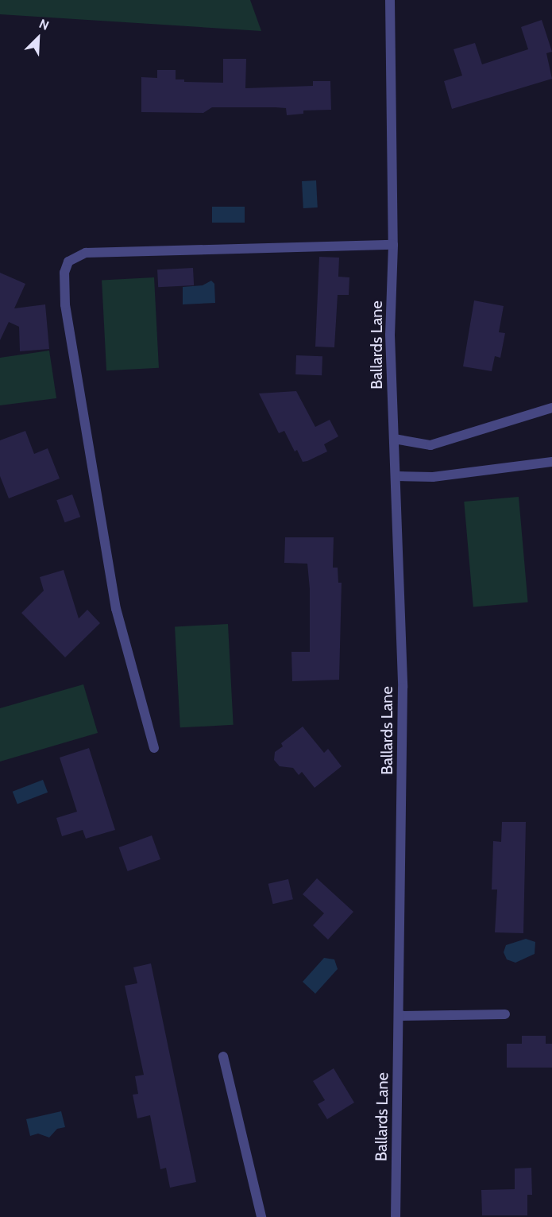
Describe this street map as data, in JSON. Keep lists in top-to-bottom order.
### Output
{
  "streets": {
    "street": ["Ballards Lane"]
  },
  "north": "top right"
}
